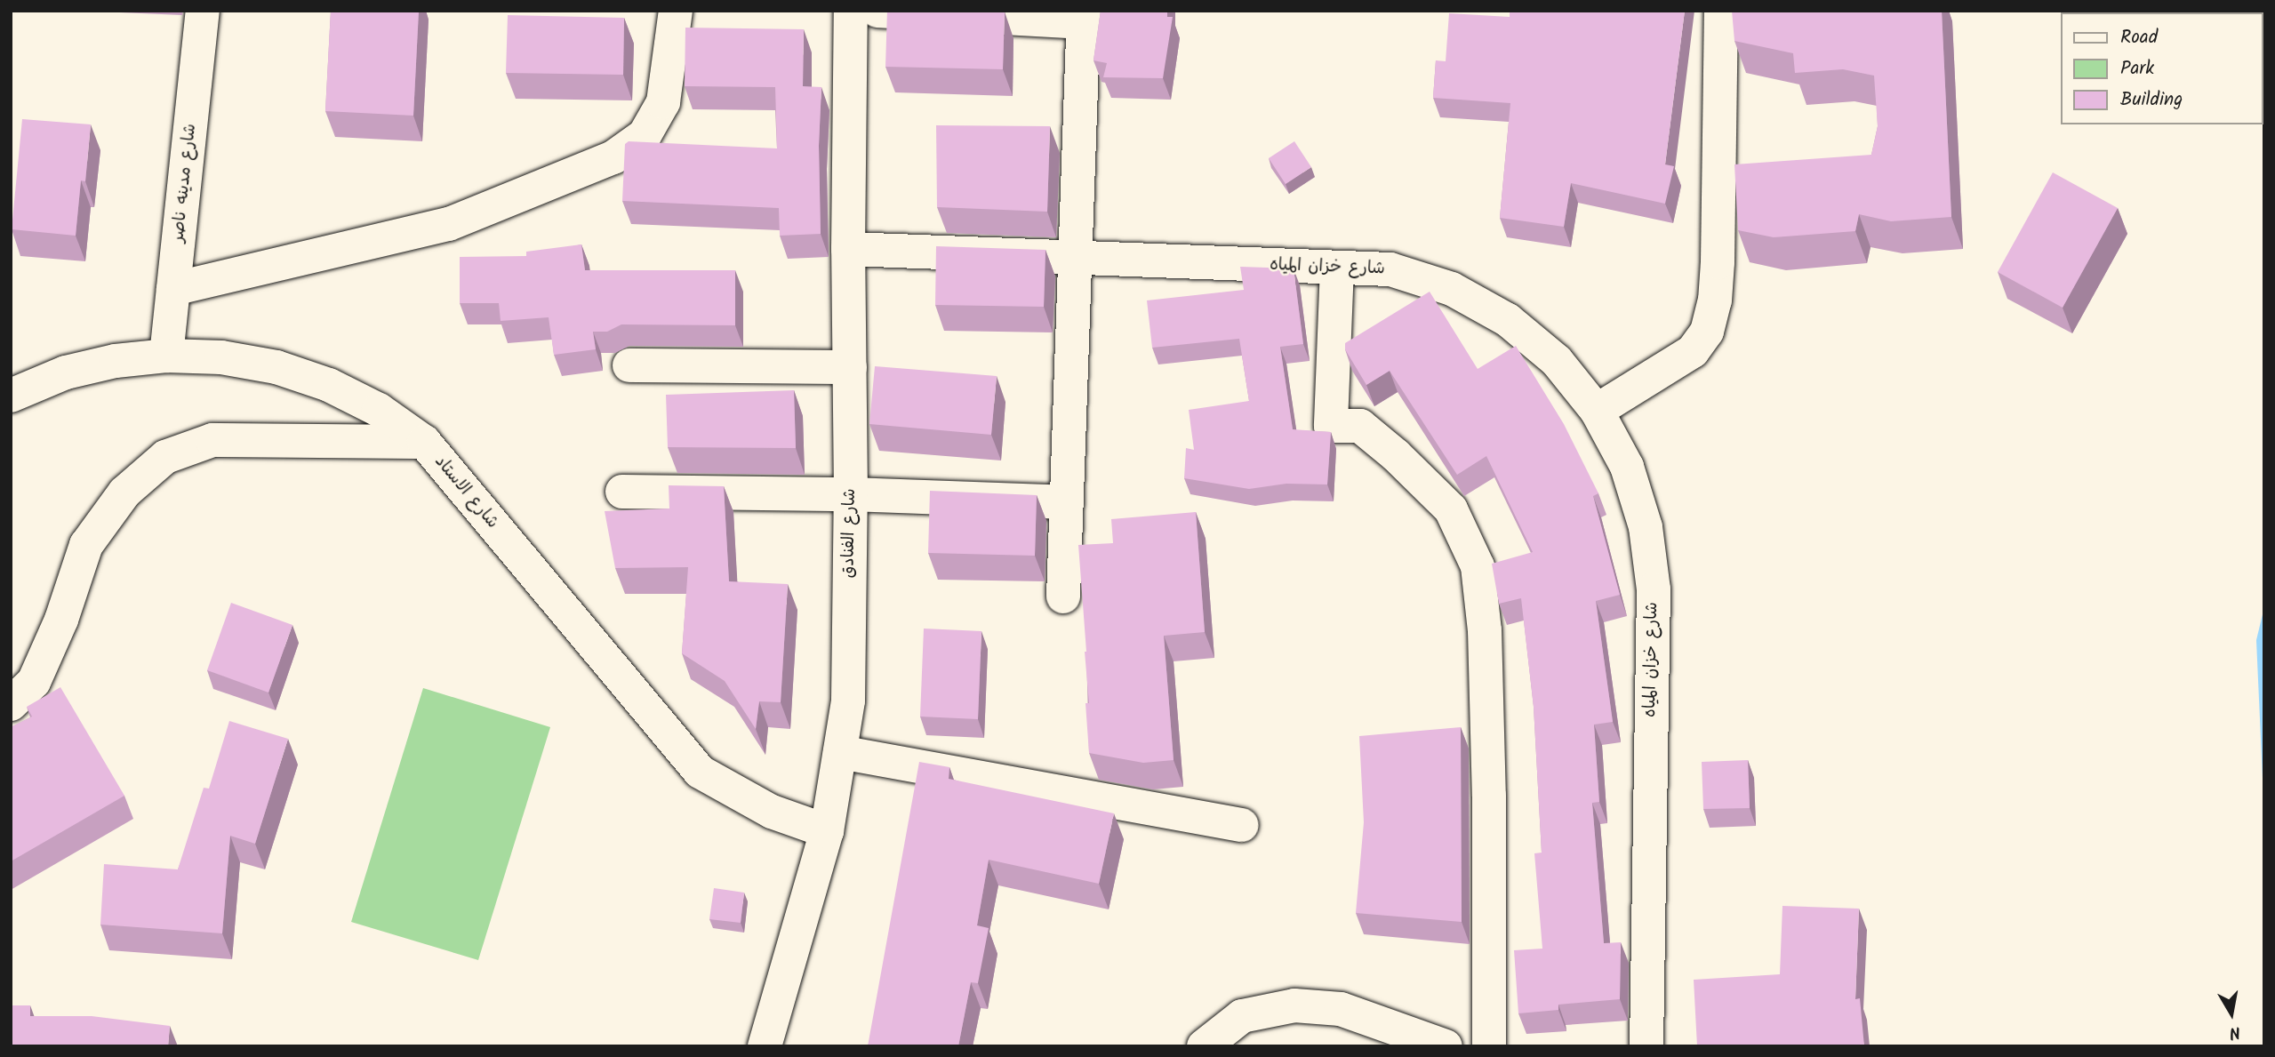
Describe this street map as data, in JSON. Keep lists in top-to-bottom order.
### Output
{
  "streets": {
    "street": [
      "شارع مدينه ناصر",
      "شارع خزان المياه",
      "شارع الاستاد",
      "شارع الفنادق"
    ]
  },
  "crossings": [
    ["شارع مدينه ناصر", "شارع الاستاد"],
    ["شارع خزان المياه", "شارع الفنادق"],
    ["شارع الاستاد", "شارع الفنادق"]
  ],
  "legend": ["Road", "Park", "Building"],
  "north": "bottom"
}
